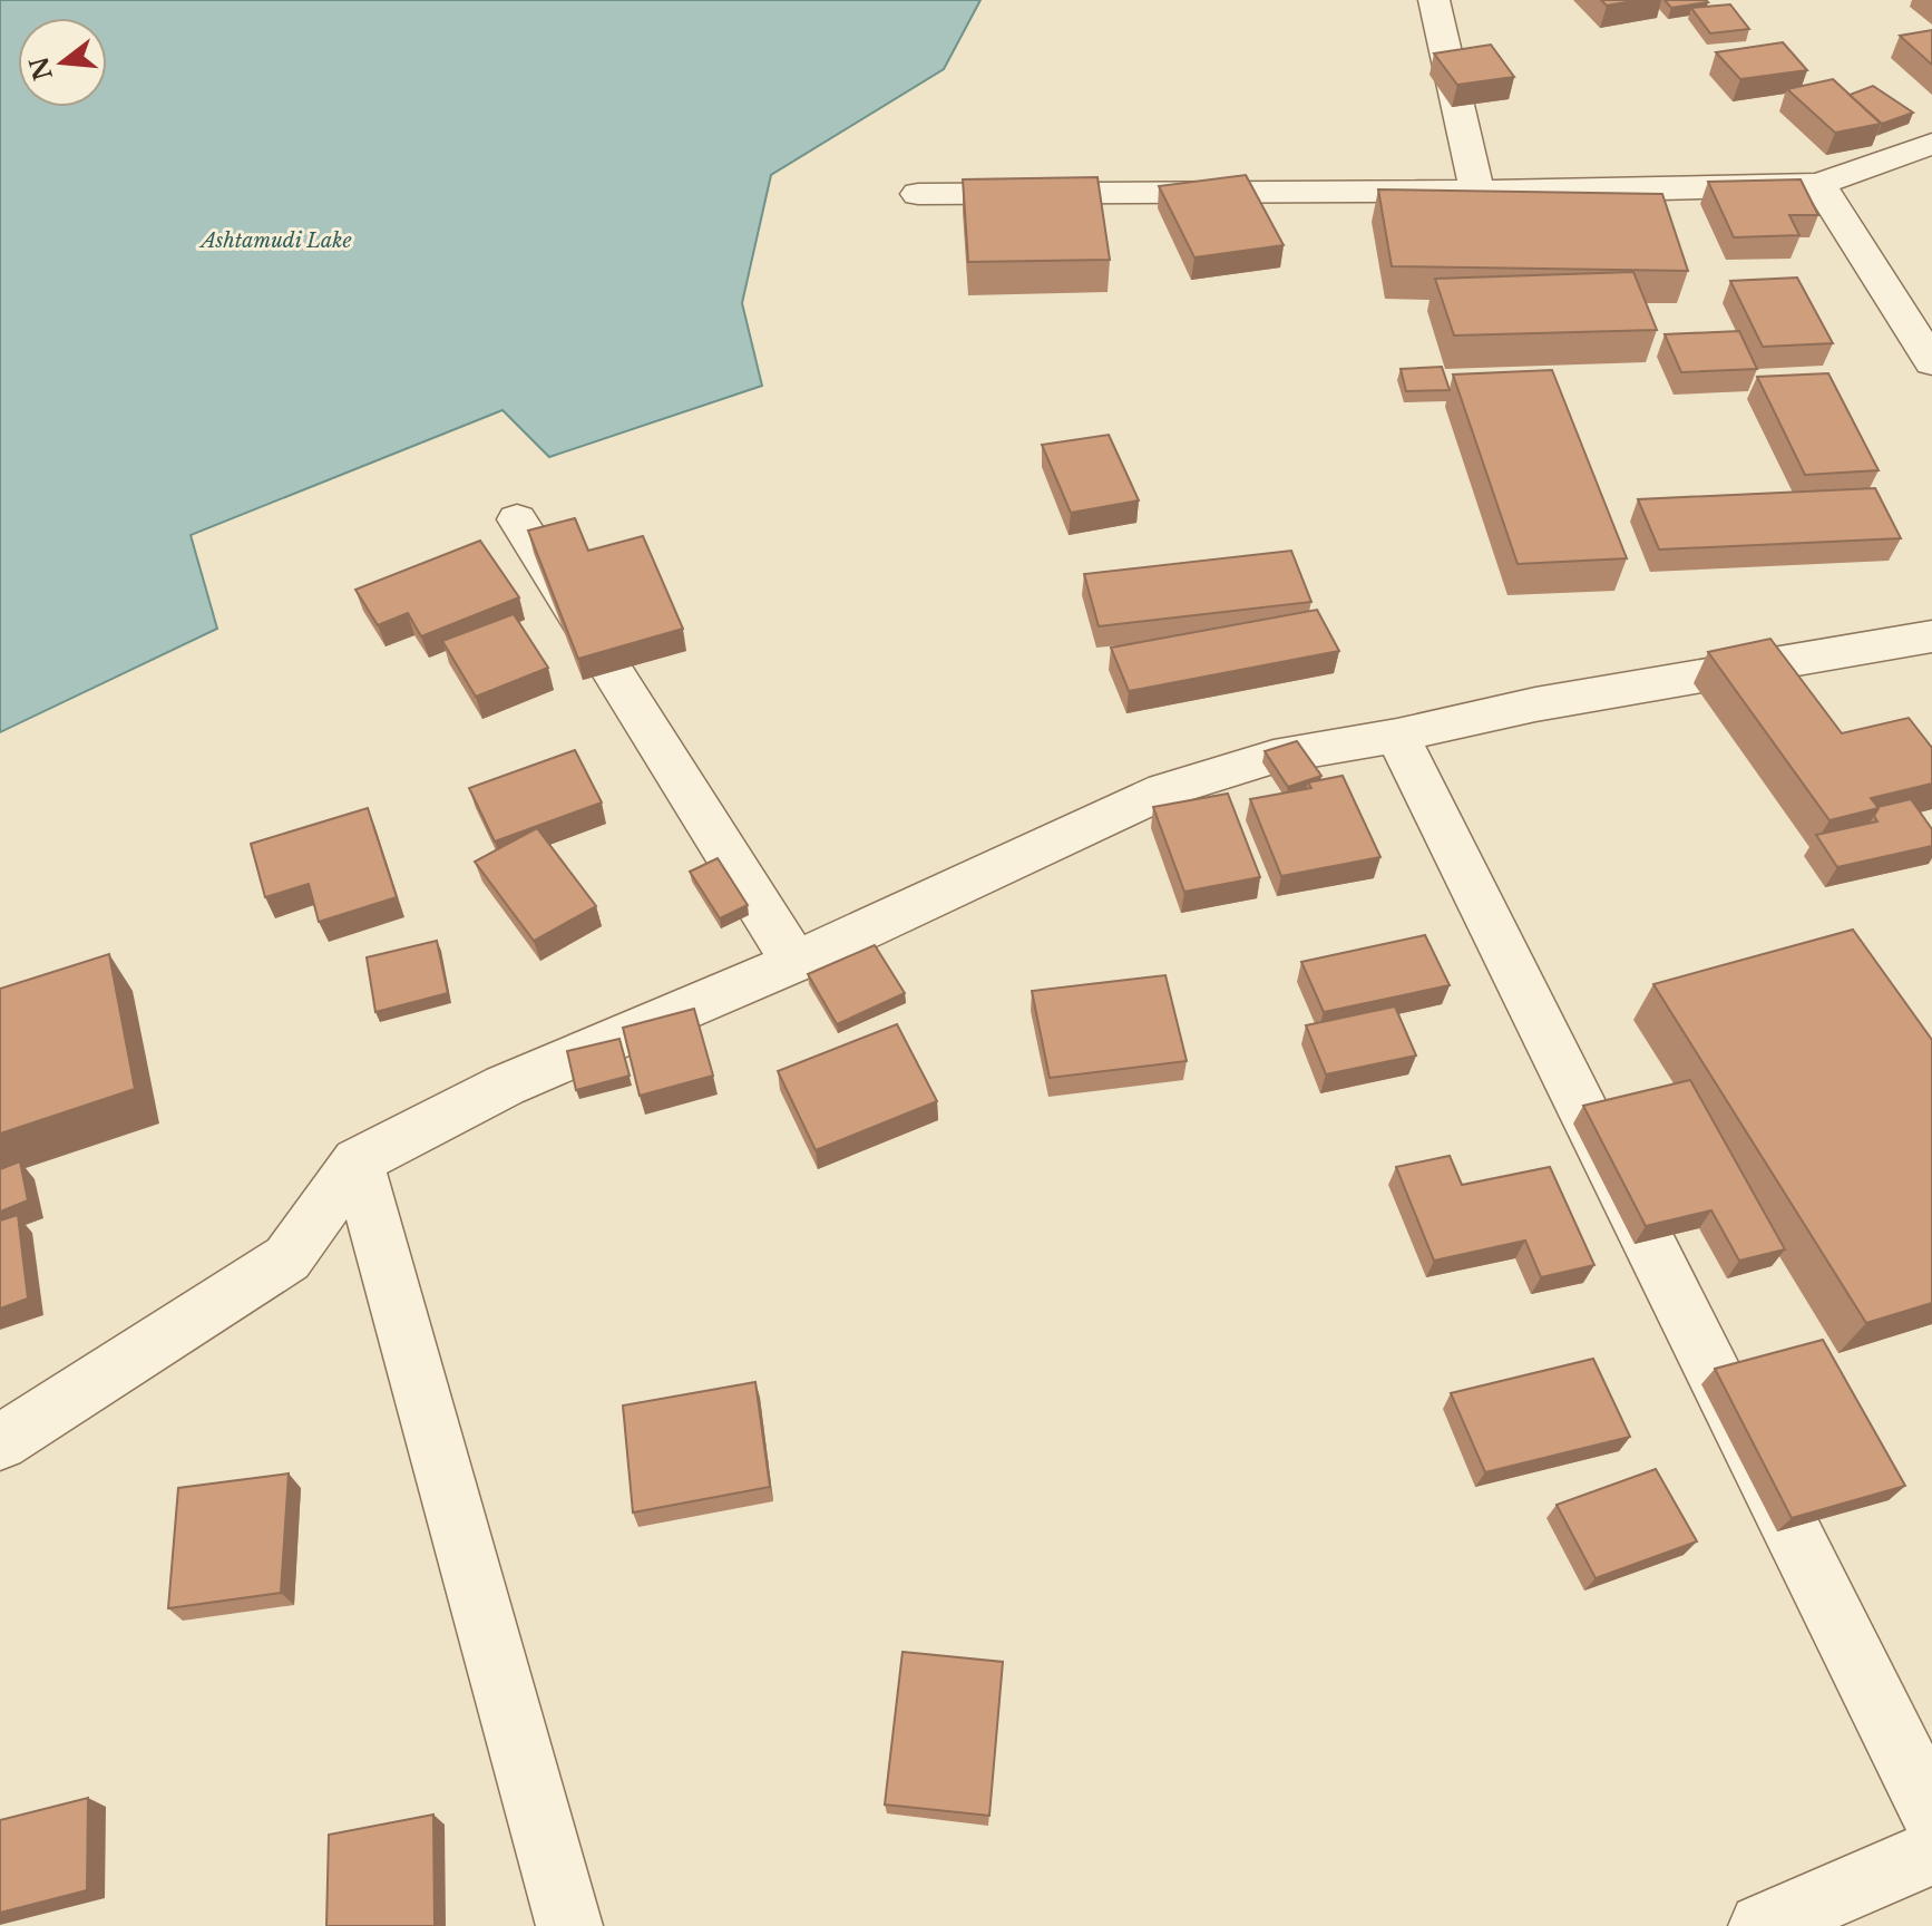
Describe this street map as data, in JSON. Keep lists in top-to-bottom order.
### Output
{
  "water": ["Ashtamudi Lake"],
  "north": "left"
}
